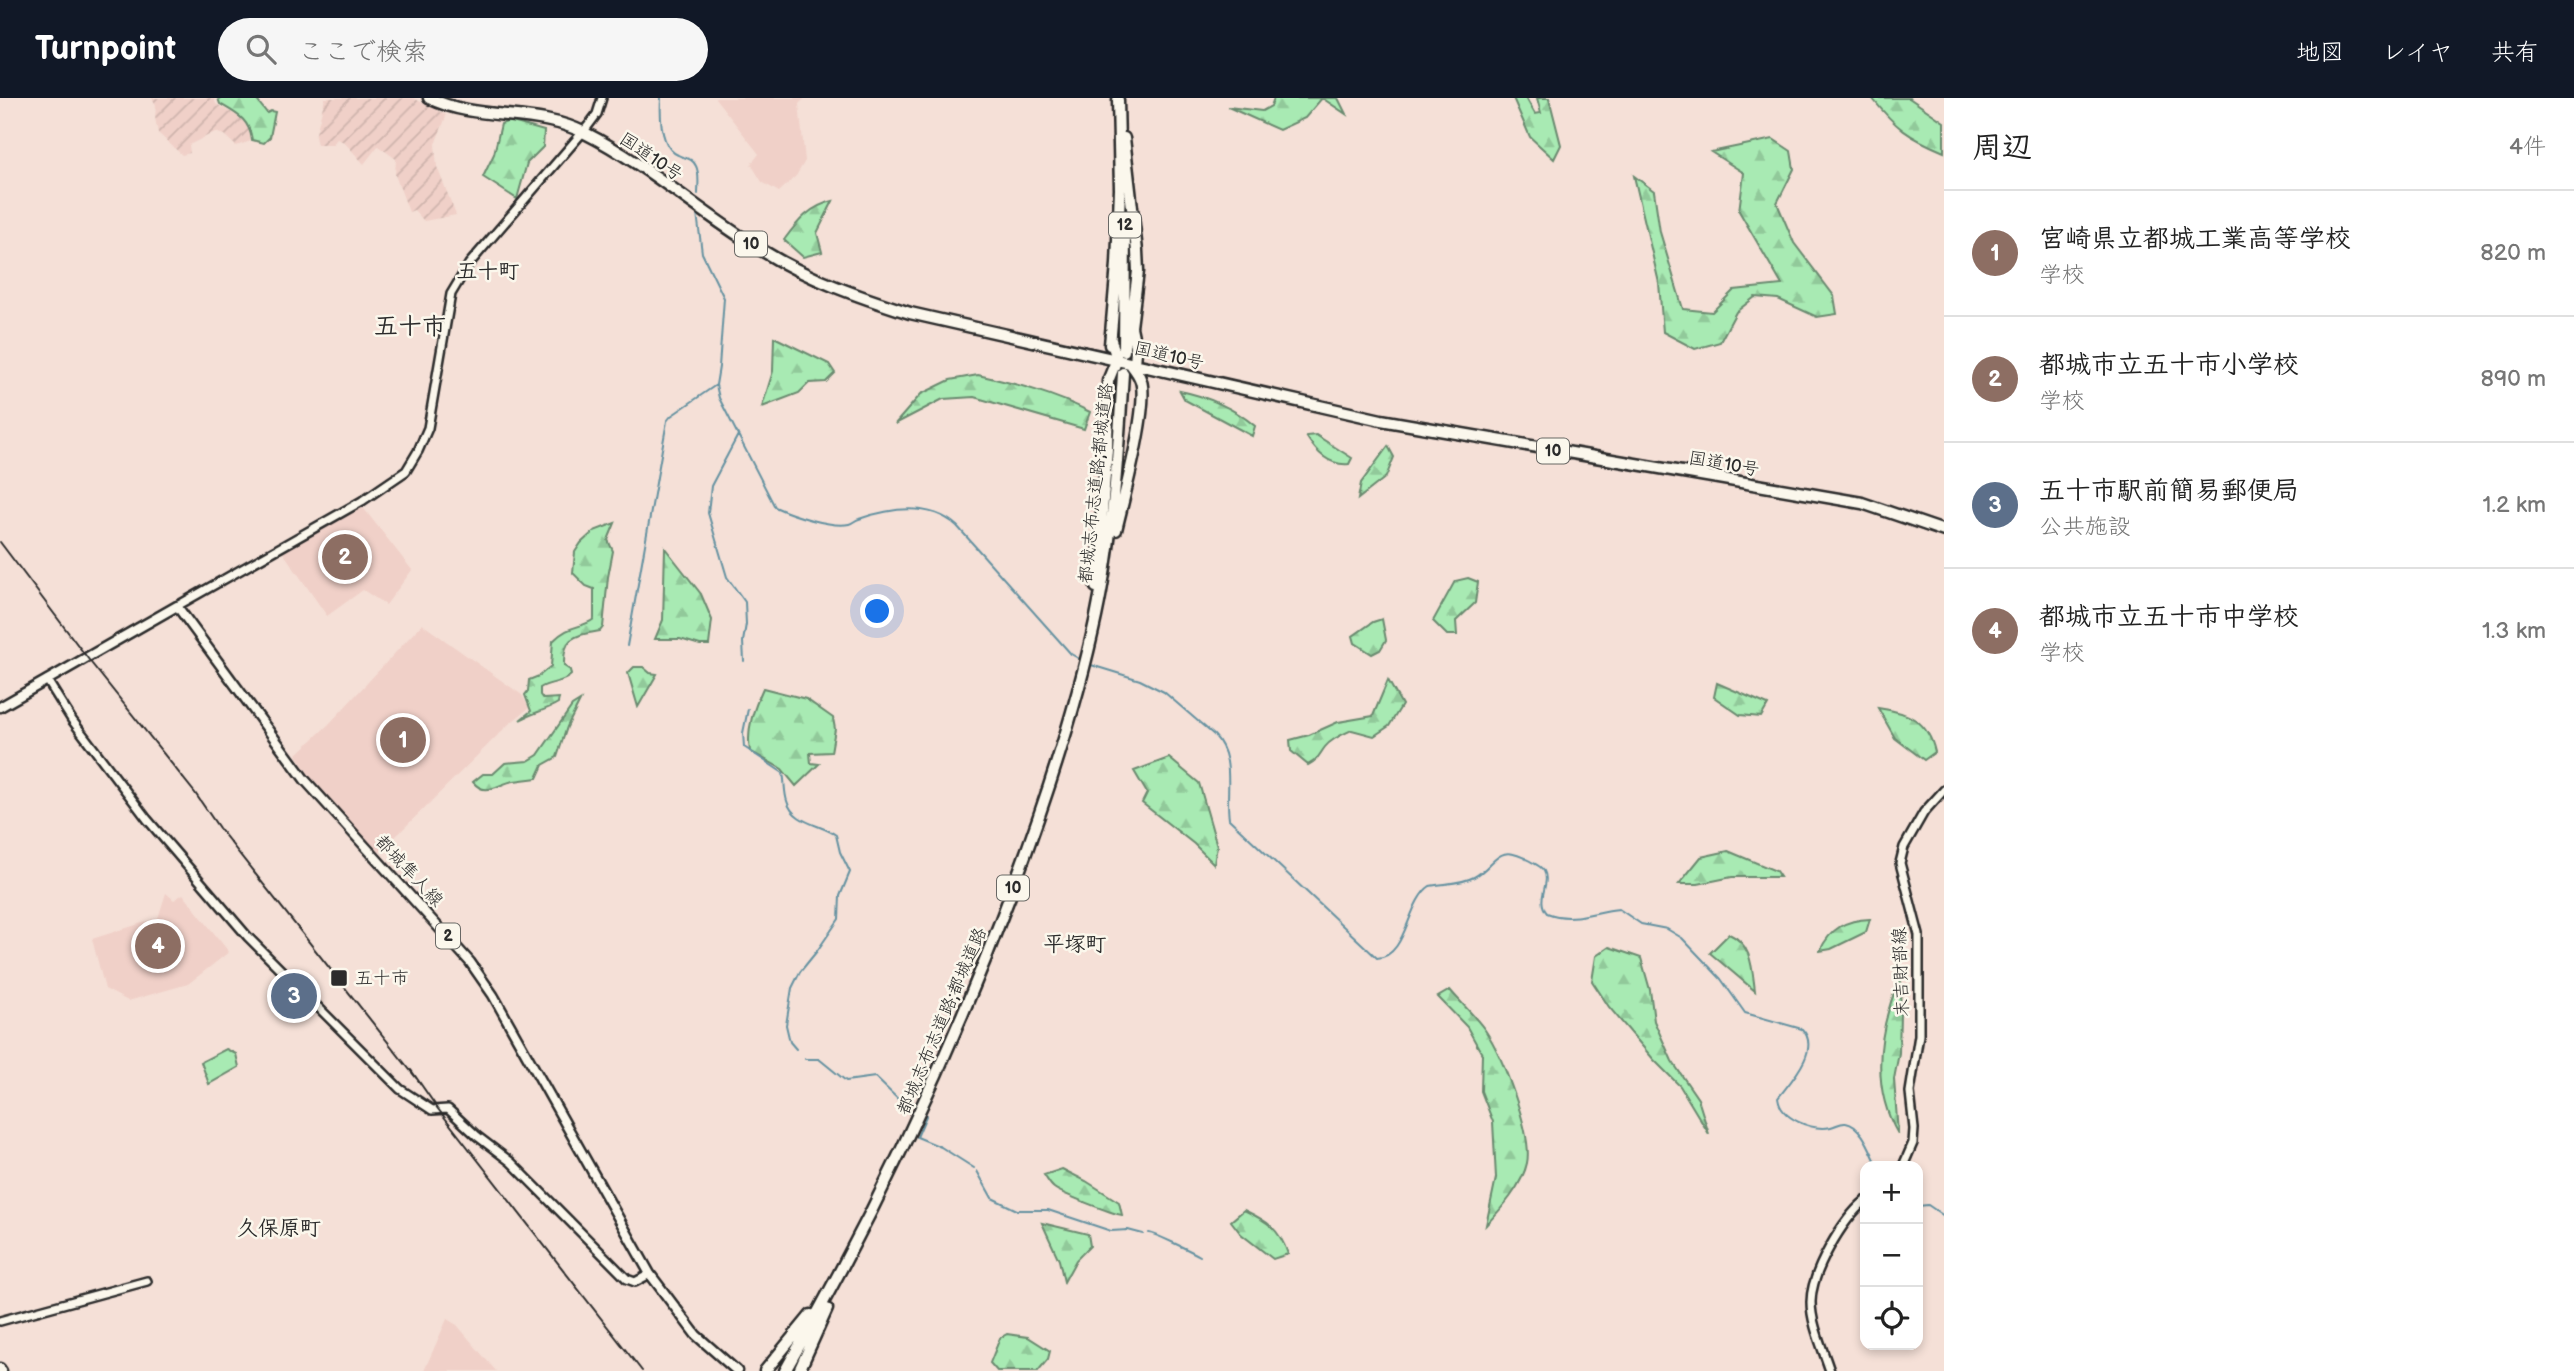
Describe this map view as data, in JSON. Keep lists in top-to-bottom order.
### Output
{
  "streets": {
    "highway": [
      "国道10号",
      "12",
      "10",
      "都城志布志道路;都城道路"
    ],
    "main road": ["都城隼人線", "2"],
    "street": ["末吉財部線"]
  },
  "crossings": [
    ["国道10号", "12"],
    ["10", "都城志布志道路;都城道路"]
  ],
  "districts": [
    "五十町",
    "五十市",
    "平塚町",
    "久保原町"
  ],
  "places": {
    "transit": ["五十市"]
  },
  "page": {
    "header": "Turnpoint",
    "search": "ここで検索",
    "nav": ["地図", "レイヤ", "共有"],
    "heading": ["周辺", "4件"],
    "list": [
      {
        "mark": "1",
        "name": "宮崎県立都城工業高等学校",
        "note": "学校",
        "value": "820 m"
      },
      {
        "mark": "2",
        "name": "都城市立五十市小学校",
        "note": "学校",
        "value": "890 m"
      },
      {
        "mark": "3",
        "name": "五十市駅前簡易郵便局",
        "note": "公共施設",
        "value": "1.2 km"
      },
      {
        "mark": "4",
        "name": "都城市立五十市中学校",
        "note": "学校",
        "value": "1.3 km"
      }
    ],
    "pins": [
      "2",
      "1",
      "4",
      "3"
    ],
    "map_buttons": ["+", "−"]
  }
}
